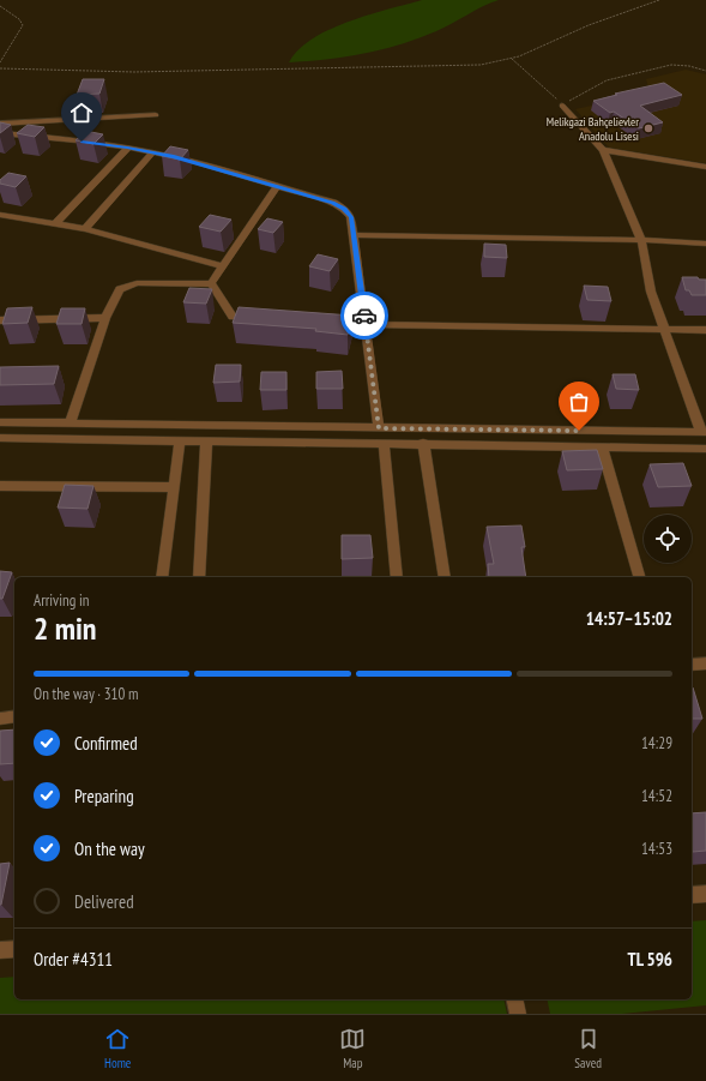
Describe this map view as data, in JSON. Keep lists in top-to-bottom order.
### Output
{
  "places": ["Melikgazi Bahçelievler Anadolu Lisesi"],
  "page": {
    "heading": ["2 min", "Arriving in", "14:57–15:02"],
    "panel": ["Order #4311", "TL 596"],
    "bar": "On the way · 310 m",
    "list": [
      ["Confirmed", "14:29"],
      ["Preparing", "14:52"],
      ["On the way", "14:53"],
      "Delivered"
    ],
    "tabs": ["Home", "Map", "Saved"]
  }
}
